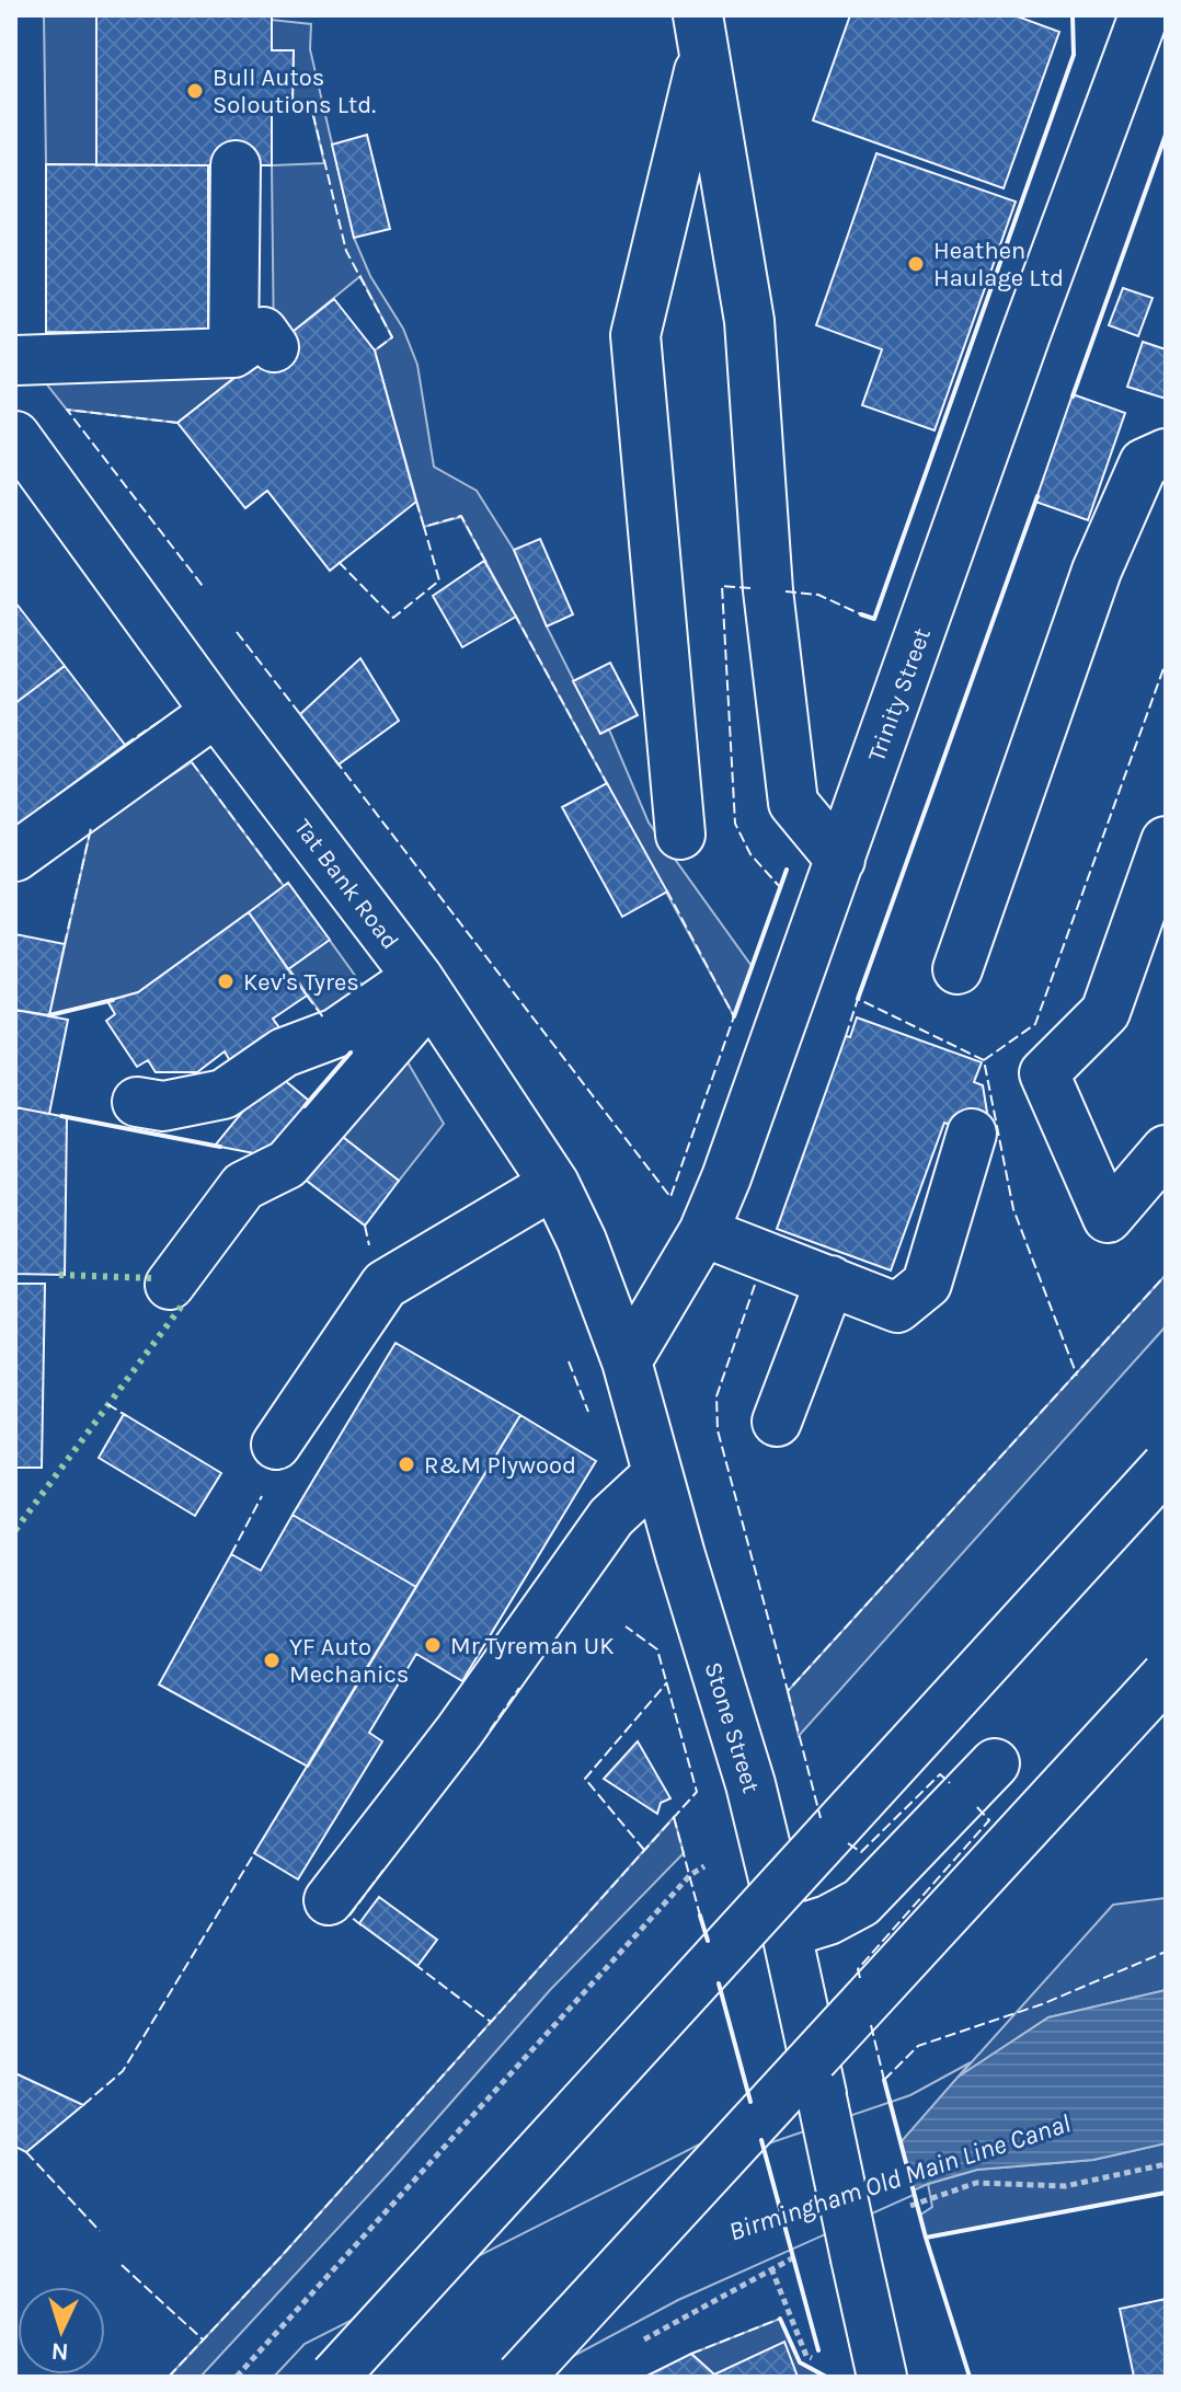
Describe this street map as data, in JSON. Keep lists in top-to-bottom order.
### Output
{
  "streets": {
    "main road": ["Trinity Street", "Tat Bank Road", "Stone Street"]
  },
  "crossings": [
    ["Trinity Street", "Tat Bank Road"],
    ["Trinity Street", "Stone Street"],
    ["Tat Bank Road", "Stone Street"]
  ],
  "water": ["Birmingham Old Main Line Canal"],
  "places": [
    "Bull Autos Soloutions Ltd.",
    "Heathen Haulage Ltd",
    "Kev's Tyres",
    "R&M Plywood",
    "Mr Tyreman UK",
    "YF Auto Mechanics"
  ],
  "north": "bottom"
}
